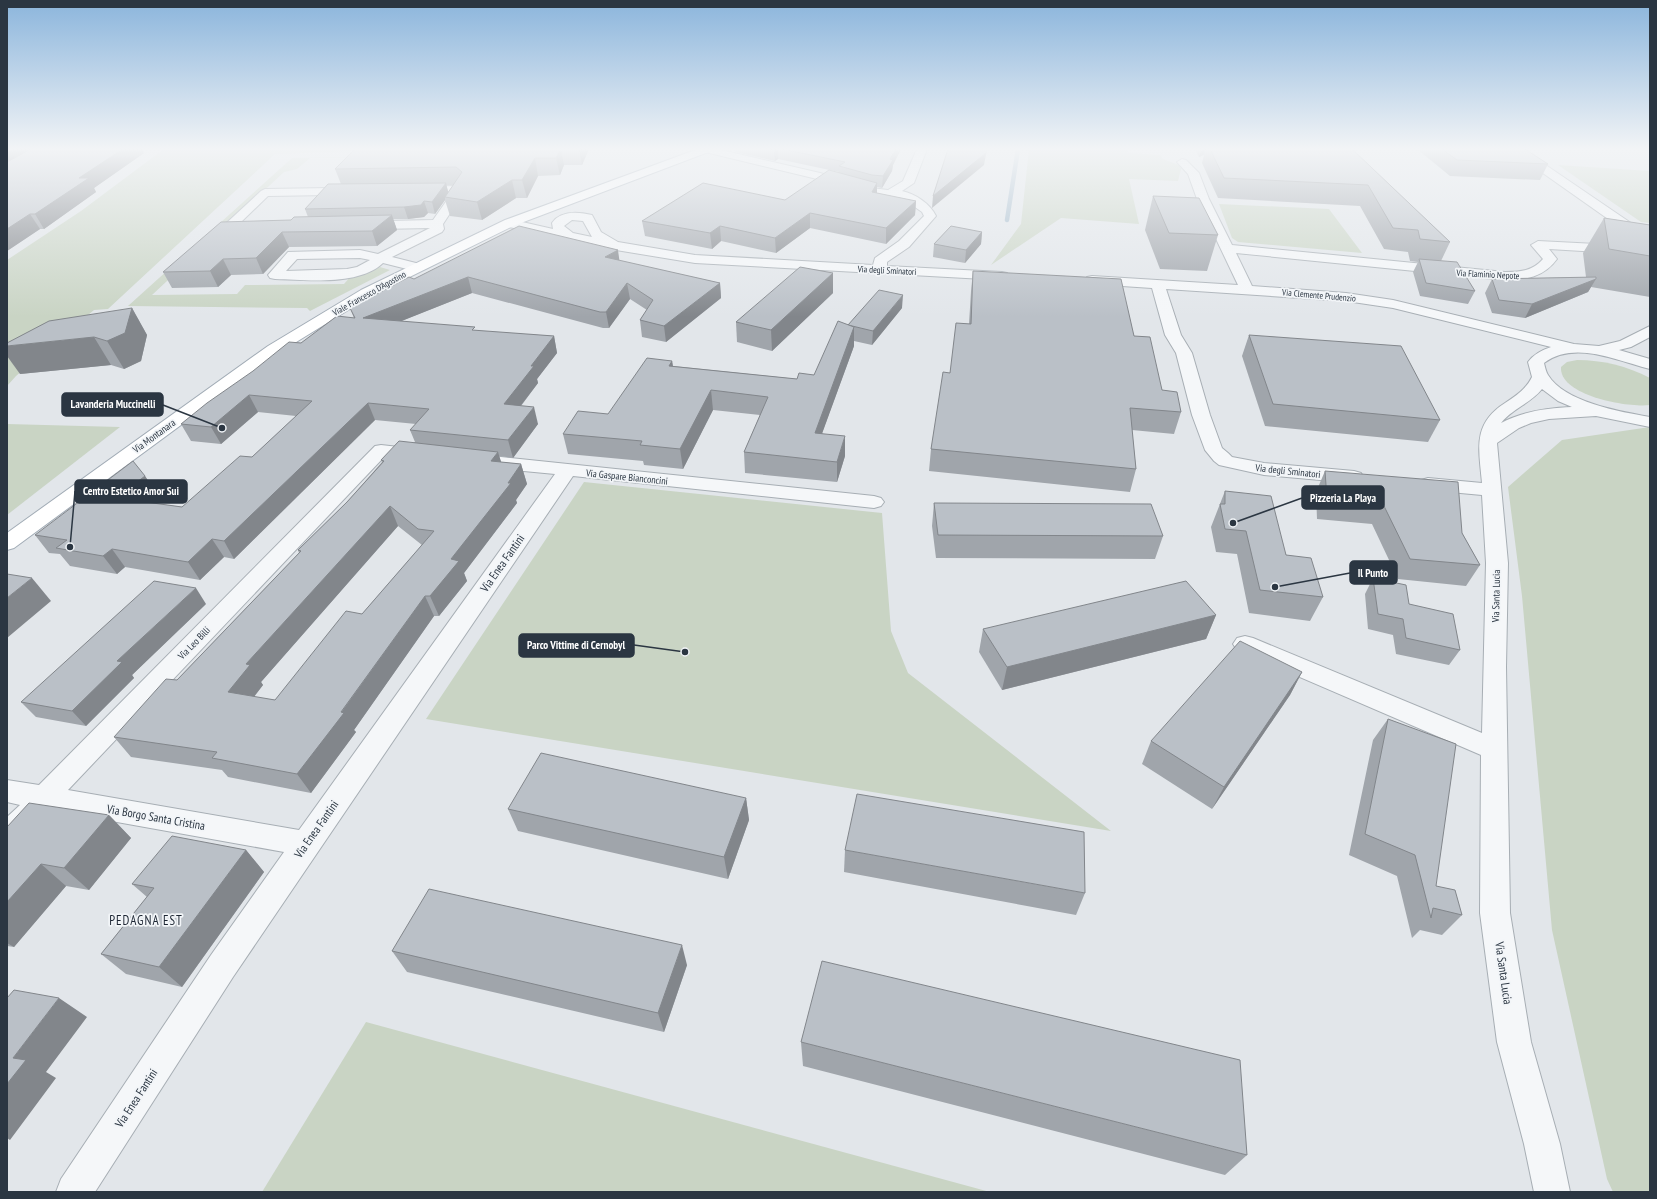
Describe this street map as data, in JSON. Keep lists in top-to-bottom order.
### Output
{
  "streets": {
    "main road": ["Viale Francesco D'Agostino", "Via Montanara"],
    "street": [
      "Via degli Sminatori",
      "Via Flaminio Nepote",
      "Via Clemente Prudenzio",
      "Via Gaspare Bianconcini",
      "Via Enea Fantini",
      "Via Santa Lucia",
      "Via Leo Billi",
      "Via Borgo Santa Cristina"
    ]
  },
  "crossings": [
    ["Via degli Sminatori", "Viale Francesco D'Agostino"],
    ["Via degli Sminatori", "Via Clemente Prudenzio"],
    ["Viale Francesco D'Agostino", "Via Montanara"],
    ["Via Clemente Prudenzio", "Via Santa Lucia"],
    ["Via Gaspare Bianconcini", "Via Enea Fantini"],
    ["Via Enea Fantini", "Via Borgo Santa Cristina"],
    ["Via Leo Billi", "Via Borgo Santa Cristina"]
  ],
  "districts": ["PEDAGNA EST"],
  "places": [
    "Lavanderia Muccinelli",
    "Pizzeria La Playa",
    "Centro Estetico Amor Sui",
    "Il Punto",
    "Parco Vittime di Cernobyl"
  ]
}
